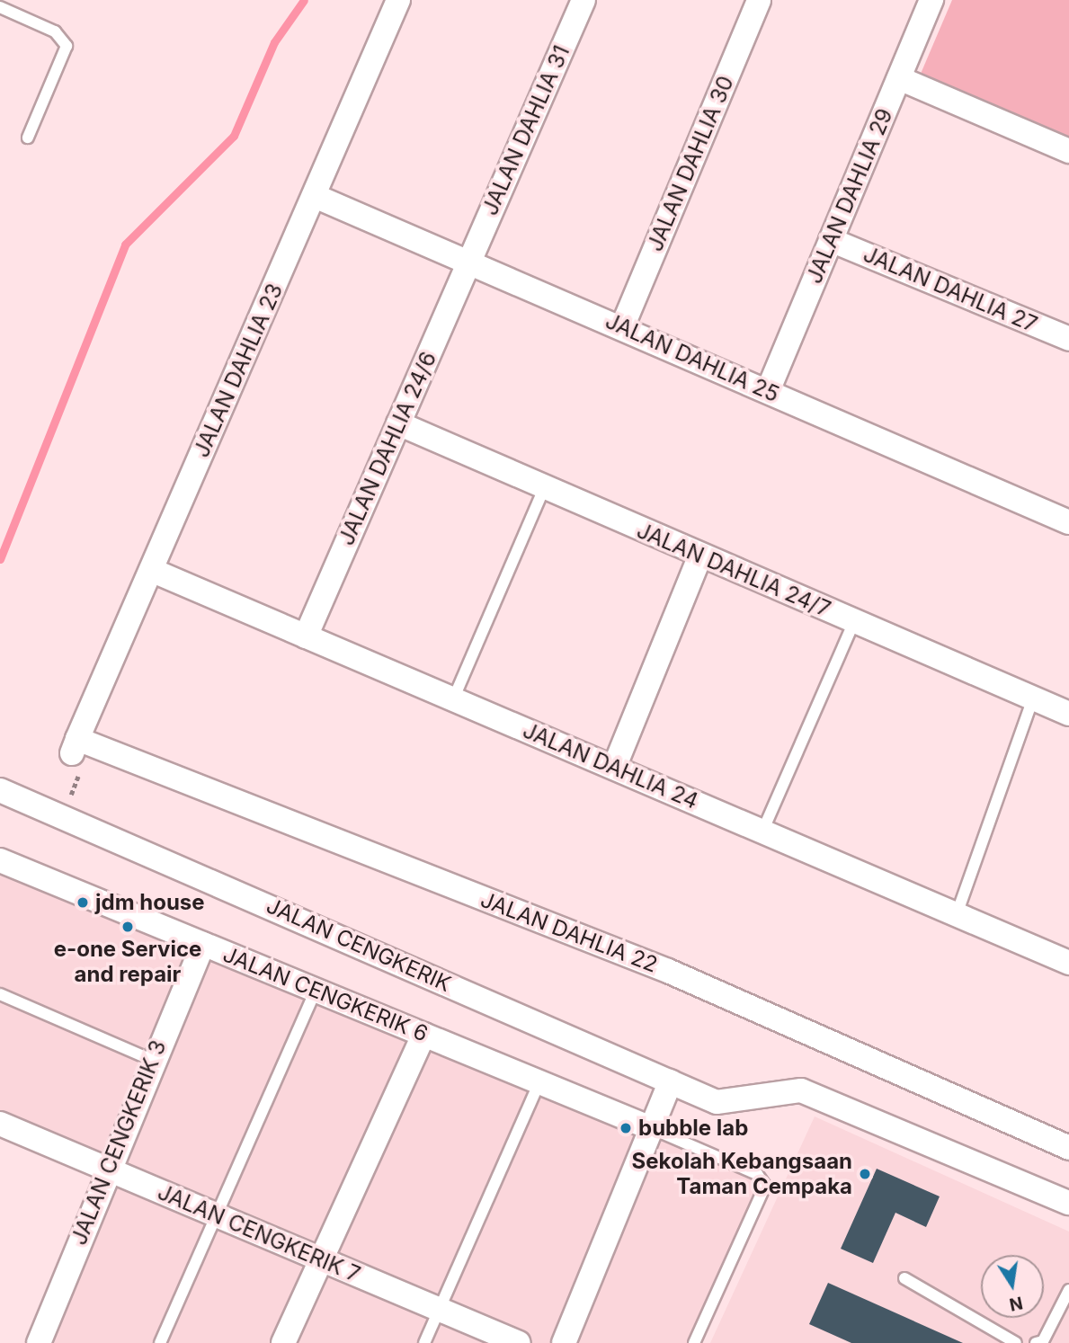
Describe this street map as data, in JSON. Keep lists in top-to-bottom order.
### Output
{
  "streets": {
    "street": [
      "JALAN DAHLIA 31",
      "JALAN DAHLIA 30",
      "JALAN DAHLIA 29",
      "JALAN DAHLIA 27",
      "JALAN DAHLIA 25",
      "JALAN DAHLIA 23",
      "JALAN DAHLIA 24/6",
      "JALAN DAHLIA 24/7",
      "JALAN DAHLIA 24",
      "JALAN DAHLIA 22",
      "JALAN CENGKERIK",
      "JALAN CENGKERIK 6",
      "JALAN CENGKERIK 3",
      "JALAN CENGKERIK 7"
    ]
  },
  "crossings": [
    ["JALAN DAHLIA 31", "JALAN DAHLIA 25"],
    ["JALAN DAHLIA 31", "JALAN DAHLIA 24/6"],
    ["JALAN DAHLIA 30", "JALAN DAHLIA 25"],
    ["JALAN DAHLIA 29", "JALAN DAHLIA 27"],
    ["JALAN DAHLIA 29", "JALAN DAHLIA 25"],
    ["JALAN DAHLIA 25", "JALAN DAHLIA 23"],
    ["JALAN DAHLIA 25", "JALAN DAHLIA 24/6"],
    ["JALAN DAHLIA 23", "JALAN DAHLIA 24"],
    ["JALAN DAHLIA 23", "JALAN DAHLIA 22"],
    ["JALAN DAHLIA 24/6", "JALAN DAHLIA 24/7"],
    ["JALAN DAHLIA 24/6", "JALAN DAHLIA 24"],
    ["JALAN CENGKERIK 6", "JALAN CENGKERIK 3"],
    ["JALAN CENGKERIK 3", "JALAN CENGKERIK 7"]
  ],
  "places": [
    "jdm house",
    "e-one Service and repair",
    "bubble lab",
    "Sekolah Kebangsaan Taman Cempaka"
  ],
  "north": "bottom"
}
